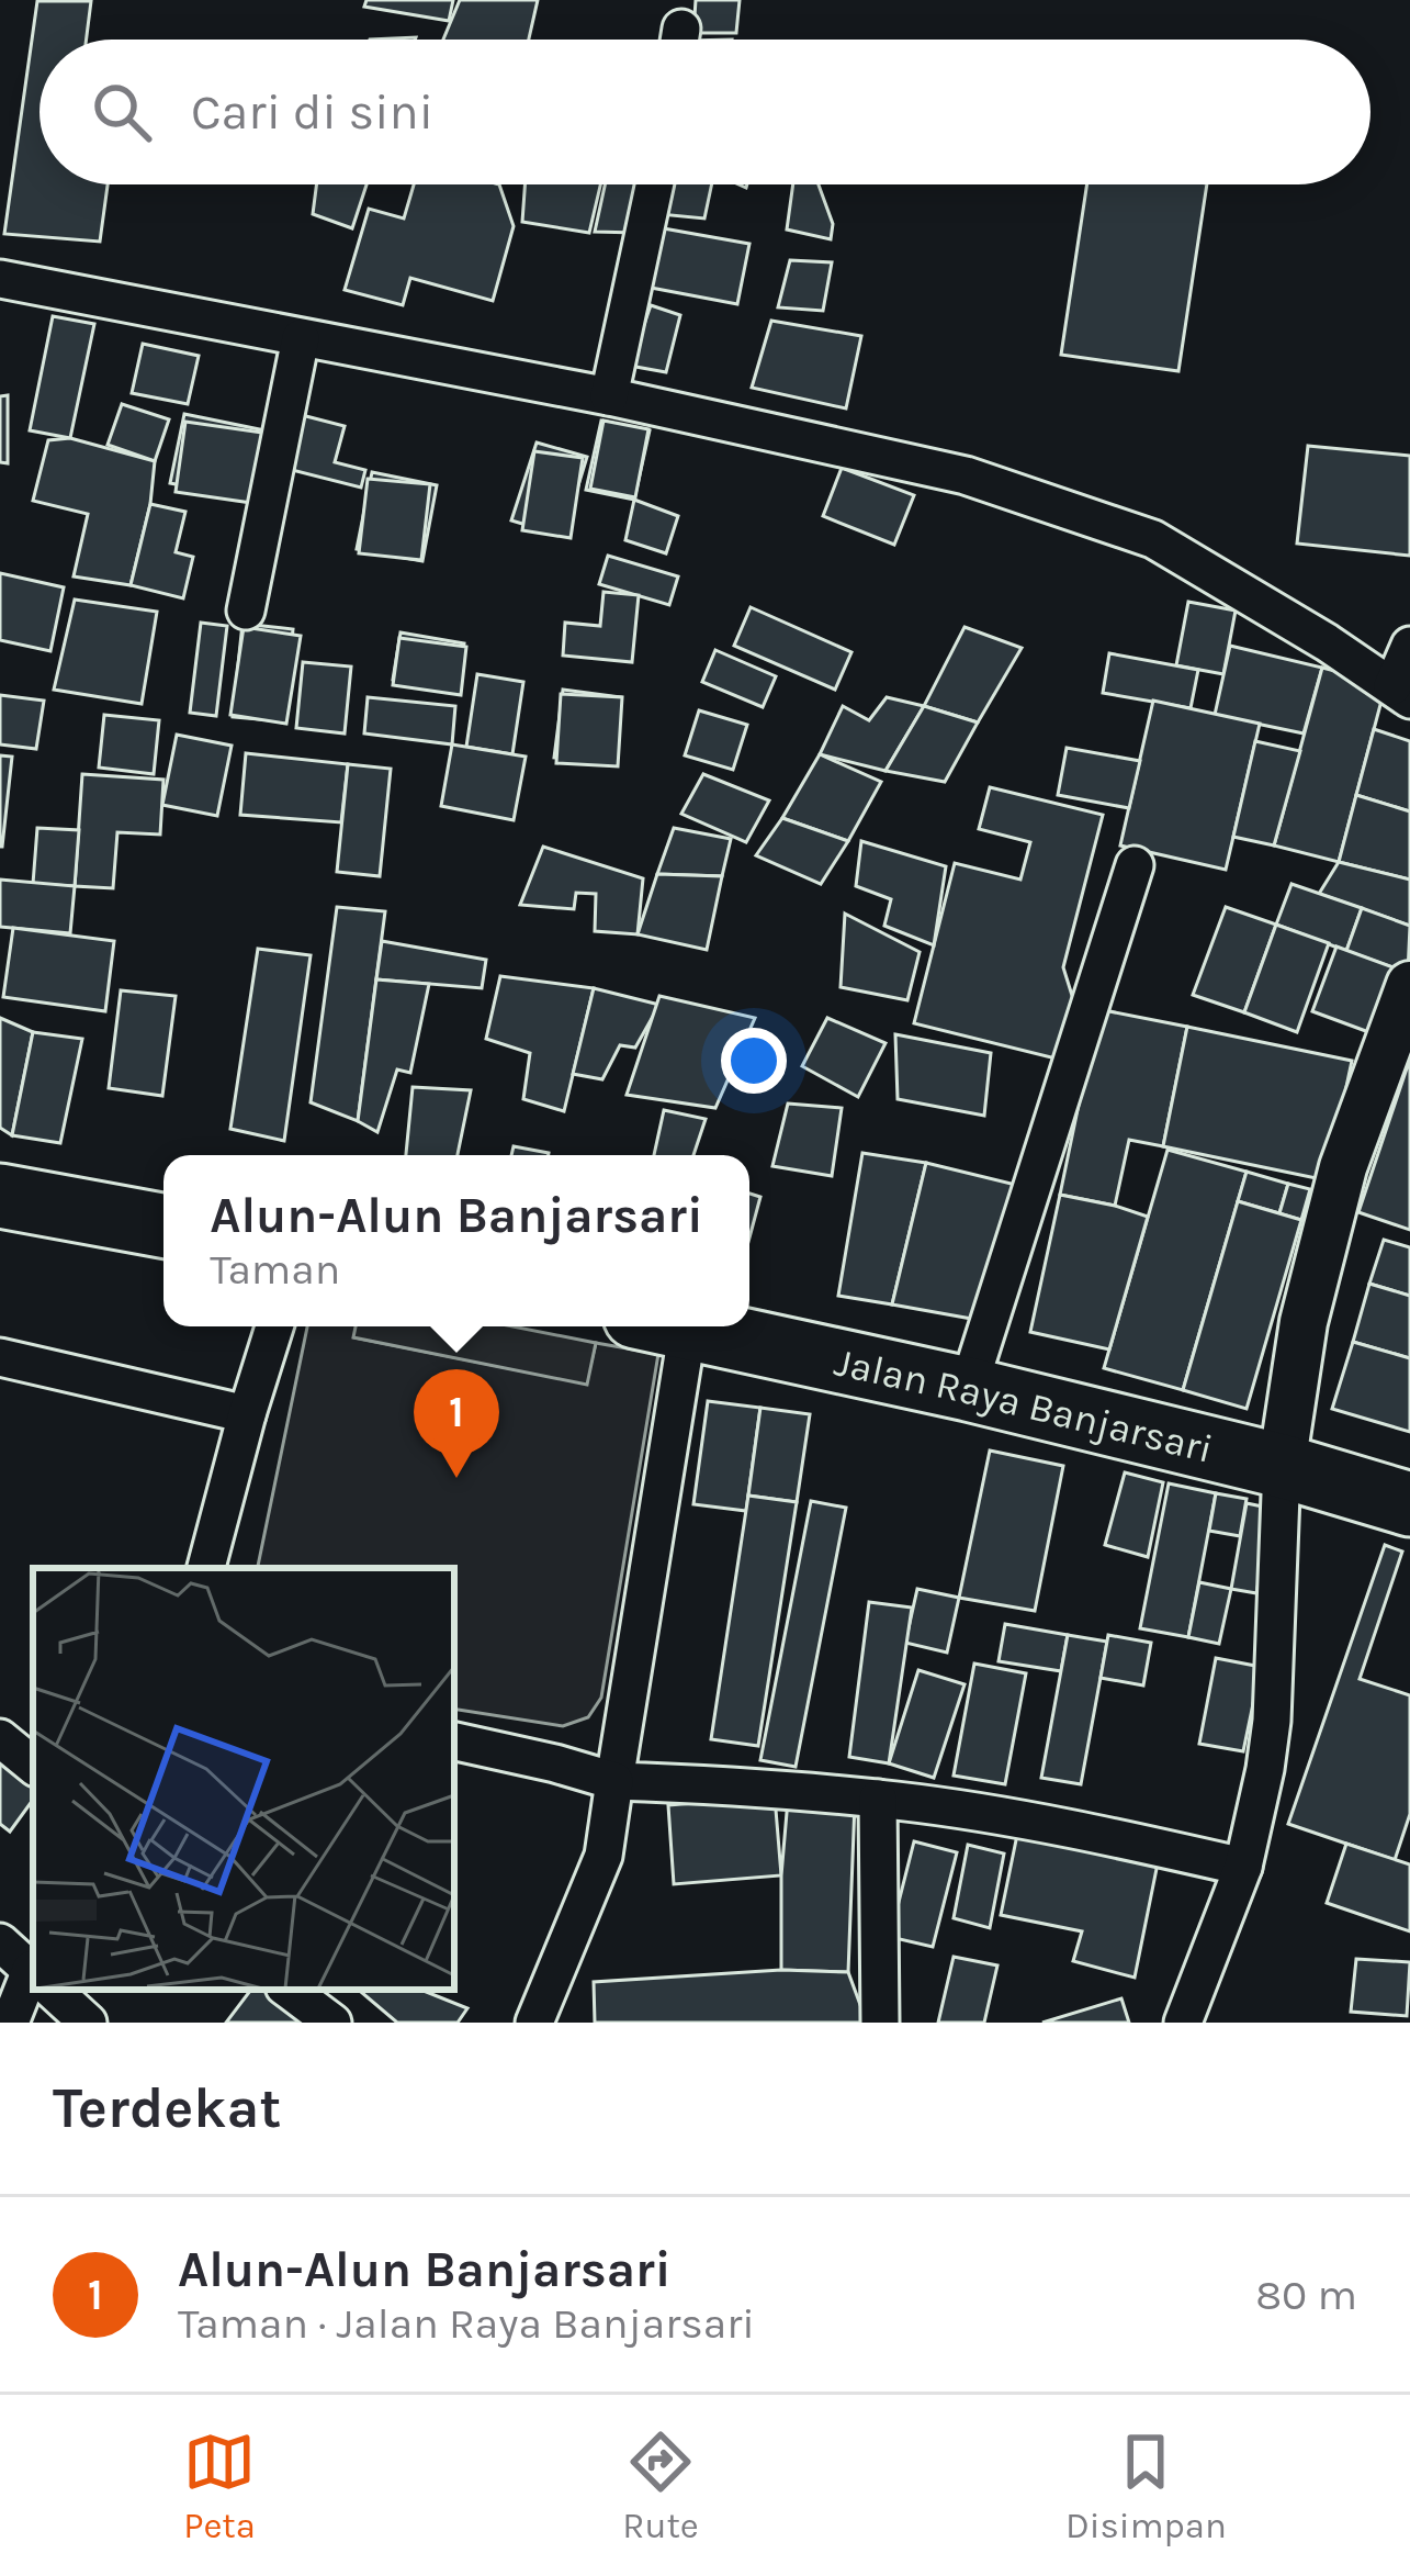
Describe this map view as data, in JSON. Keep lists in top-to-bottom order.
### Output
{
  "streets": {
    "highway": ["Jalan Raya Banjarsari"]
  },
  "page": {
    "search": "Cari di sini",
    "popup": ["Alun-Alun Banjarsari", "Taman"],
    "pins": "1",
    "heading": "Terdekat",
    "list": [
      {
        "mark": "1",
        "name": "Alun-Alun Banjarsari",
        "note": "Taman · Jalan Raya Banjarsari",
        "value": "80 m"
      }
    ],
    "nav": ["Peta", "Rute", "Disimpan"]
  }
}
